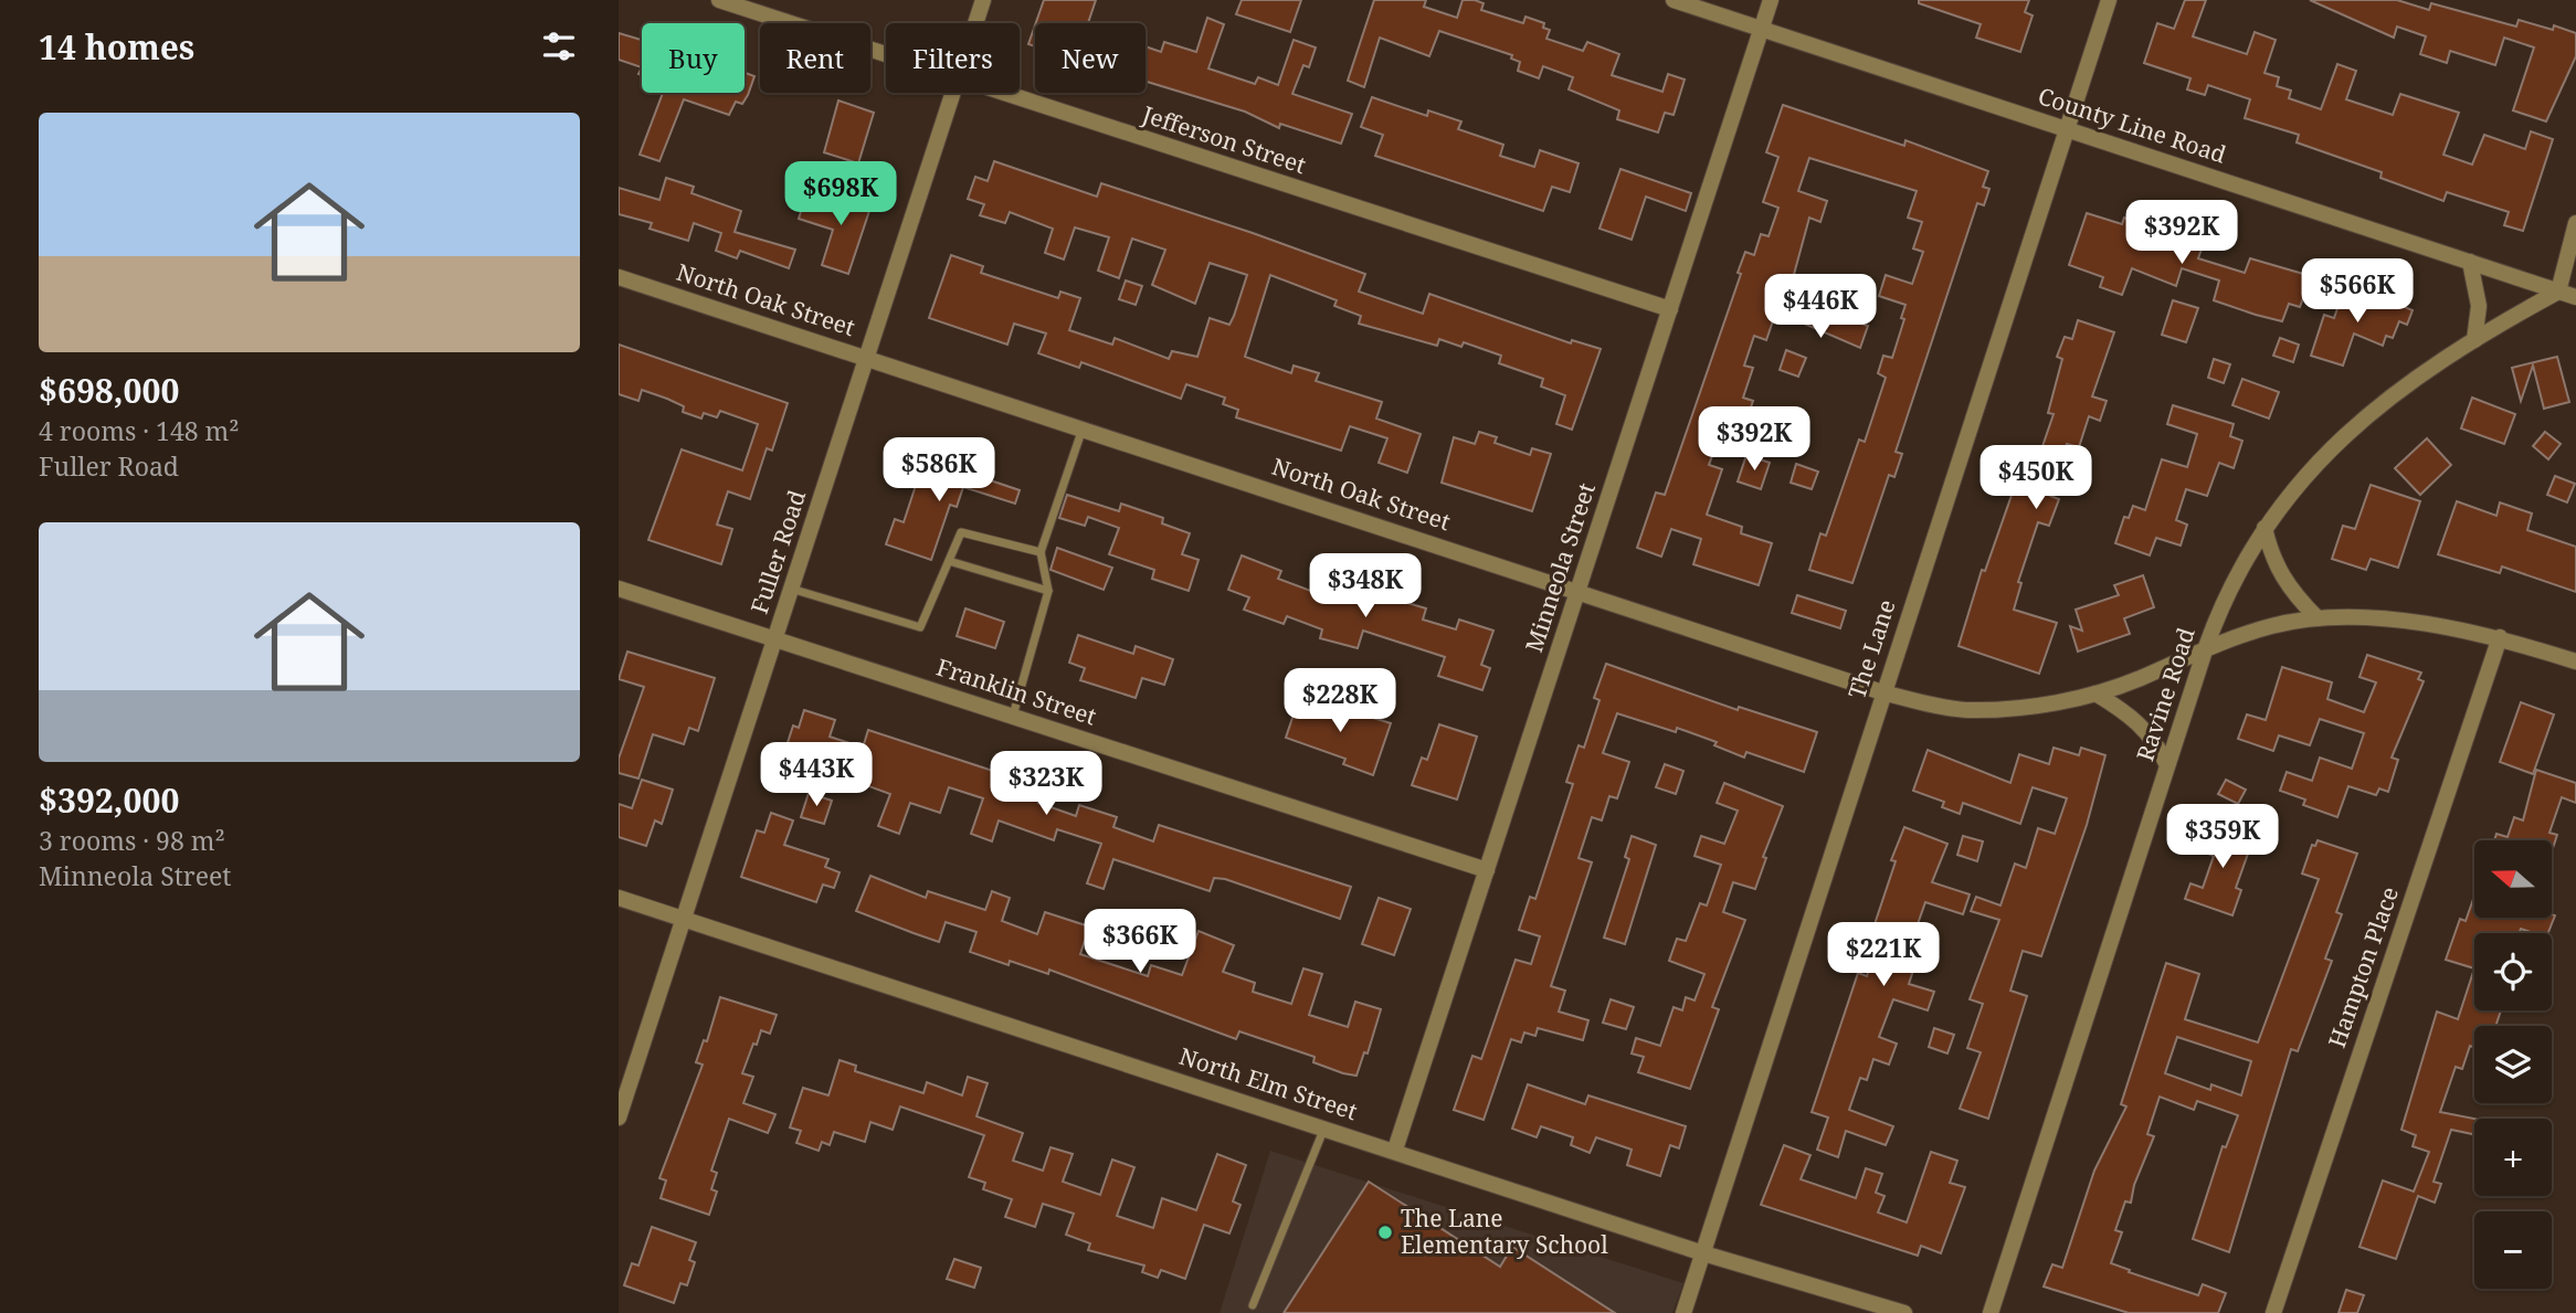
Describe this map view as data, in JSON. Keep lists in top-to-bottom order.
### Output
{
  "streets": {
    "street": [
      "County Line Road",
      "Jefferson Street",
      "North Oak Street",
      "Fuller Road",
      "Minneola Street",
      "The Lane",
      "Franklin Street",
      "Ravine Road",
      "Hampton Place",
      "North Elm Street"
    ]
  },
  "crossings": [
    ["County Line Road", "Minneola Street"],
    ["County Line Road", "The Lane"],
    ["County Line Road", "Ravine Road"],
    ["Jefferson Street", "Minneola Street"],
    ["North Oak Street", "Fuller Road"],
    ["North Oak Street", "Minneola Street"],
    ["North Oak Street", "The Lane"],
    ["North Oak Street", "Ravine Road"],
    ["North Oak Street", "Hampton Place"],
    ["Fuller Road", "Franklin Street"],
    ["Fuller Road", "North Elm Street"],
    ["Minneola Street", "Franklin Street"],
    ["Minneola Street", "North Elm Street"],
    ["The Lane", "North Elm Street"]
  ],
  "places": ["The Lane Elementary School"],
  "north": "left",
  "page": {
    "heading": "14 homes",
    "chip": [
      "Buy",
      "Rent",
      "Filters",
      "New"
    ],
    "list": [
      {
        "name": "$698,000",
        "note": "4 rooms · 148 m² · Fuller Road"
      },
      {
        "name": "$392,000",
        "note": "3 rooms · 98 m² · Minneola Street"
      }
    ],
    "price": [
      "$698K",
      "$392K",
      "$566K",
      "$446K",
      "$392K",
      "$586K",
      "$450K",
      "$348K",
      "$228K",
      "$443K",
      "$323K",
      "$359K",
      "$366K",
      "$221K"
    ],
    "map_buttons": ["+", "−"]
  }
}
